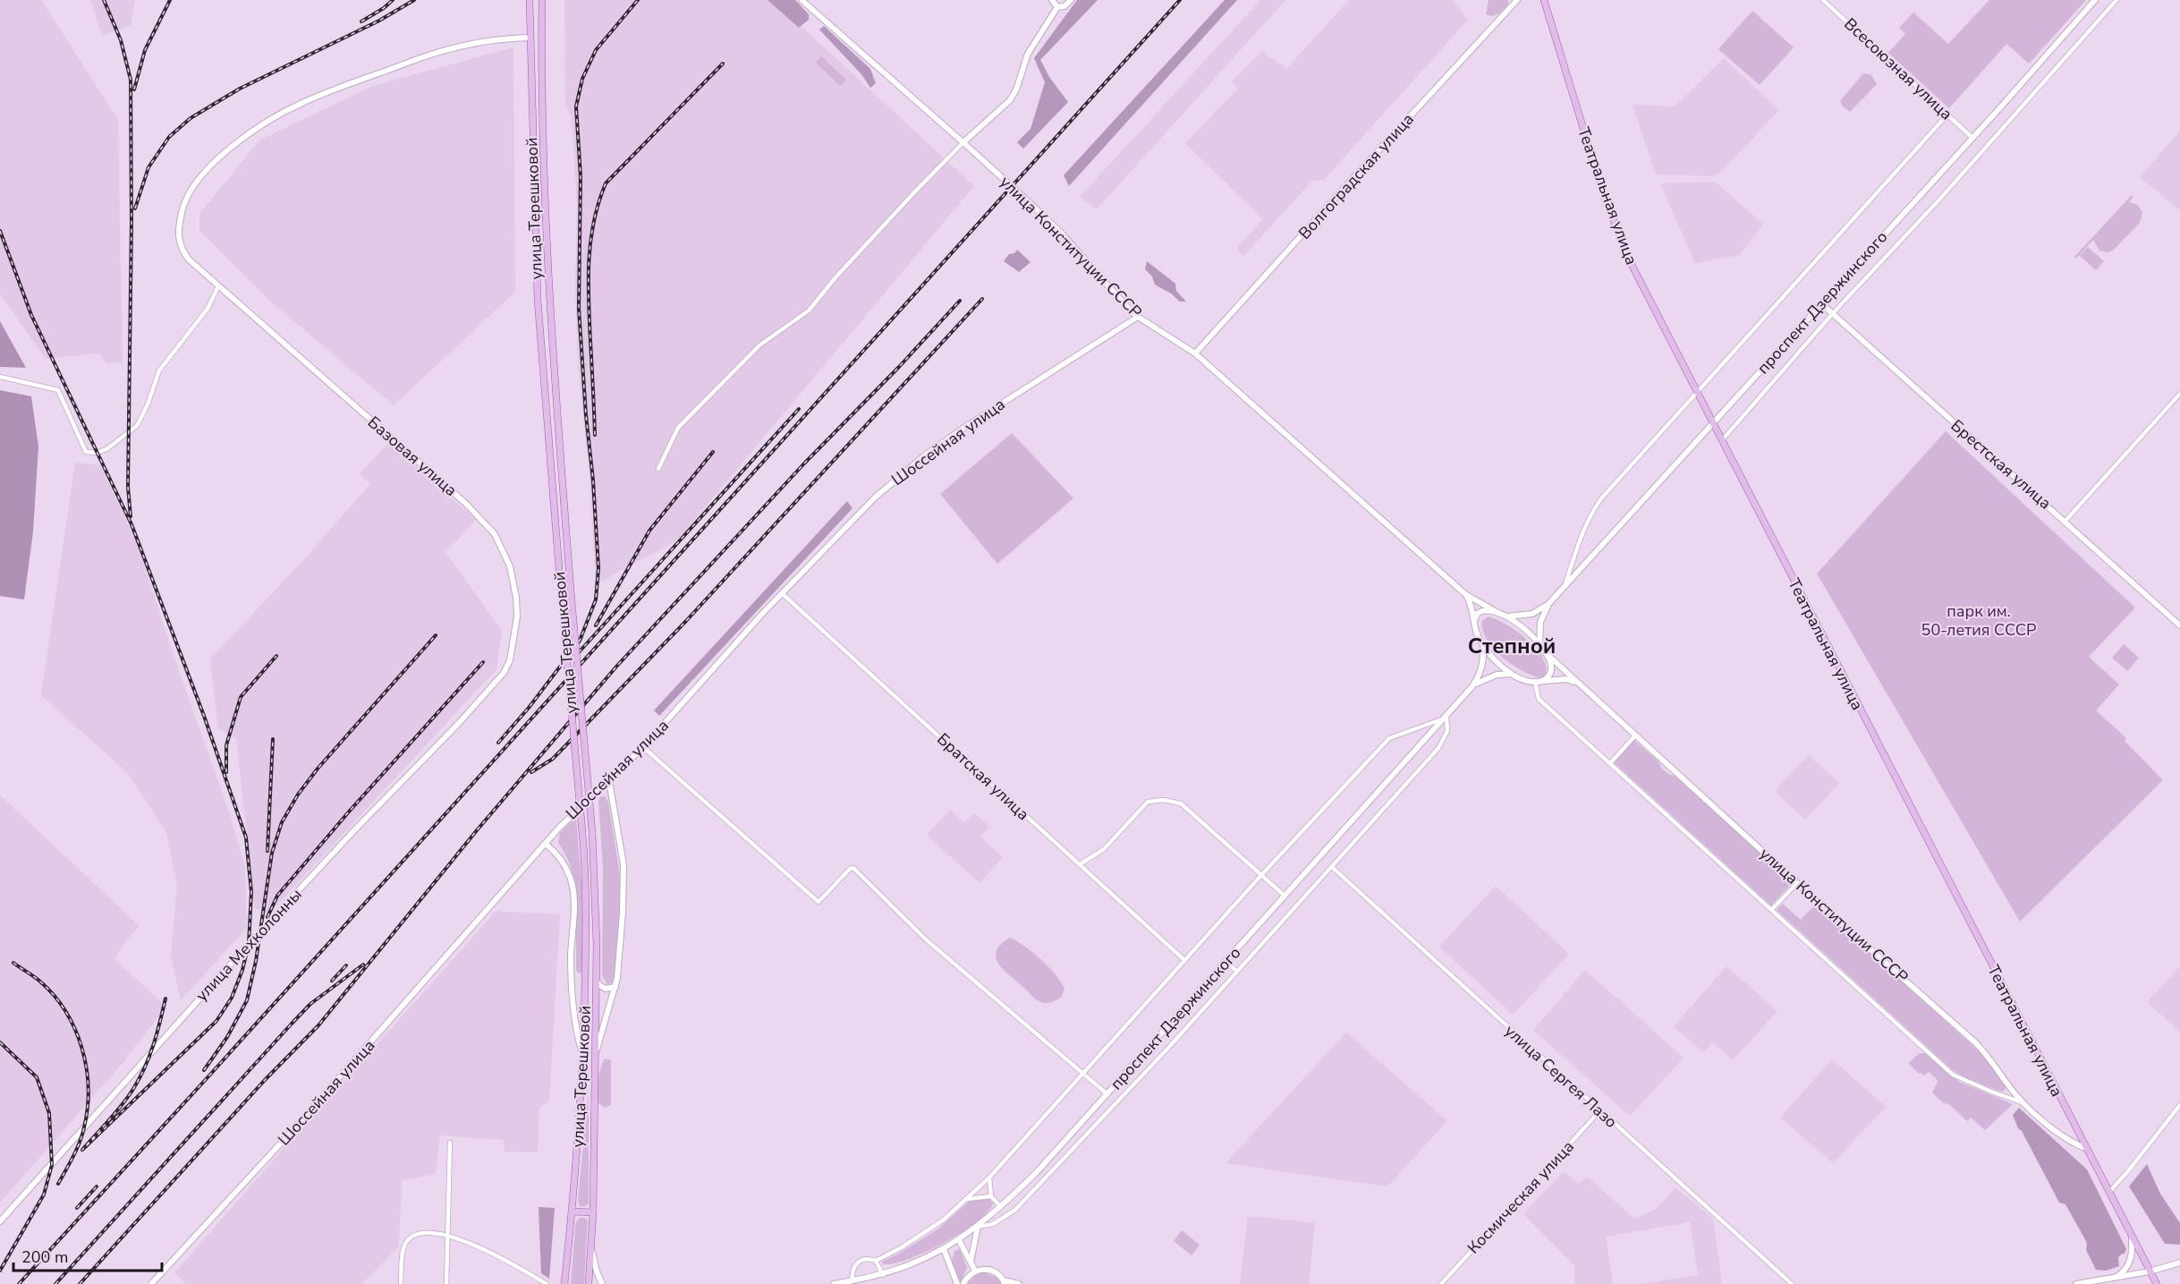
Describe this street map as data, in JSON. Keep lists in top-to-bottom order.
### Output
{
  "streets": {
    "main road": ["Театральная улица", "улица Терешковой"],
    "street": [
      "Всесоюзная улица",
      "Волгоградская улица",
      "улица Конституции СССР",
      "проспект Дзержинского",
      "Шоссейная улица",
      "Базовая улица",
      "Брестская улица",
      "Братская улица",
      "улица Мехколонны",
      "улица Сергея Лазо",
      "Космическая улица"
    ]
  },
  "crossings": [
    ["Всесоюзная улица", "проспект Дзержинского"],
    ["Волгоградская улица", "улица Конституции СССР"],
    ["Театральная улица", "улица Конституции СССР"],
    ["Театральная улица", "проспект Дзержинского"],
    ["улица Терешковой", "Базовая улица"],
    ["улица Конституции СССР", "проспект Дзержинского"],
    ["улица Конституции СССР", "Шоссейная улица"],
    ["проспект Дзержинского", "Брестская улица"],
    ["Шоссейная улица", "Братская улица"],
    ["Базовая улица", "улица Мехколонны"],
    ["улица Сергея Лазо", "Космическая улица"]
  ],
  "districts": ["Степной"],
  "parks": ["парк им. 50-летия СССР"],
  "scale_bar": "200 m"
}
